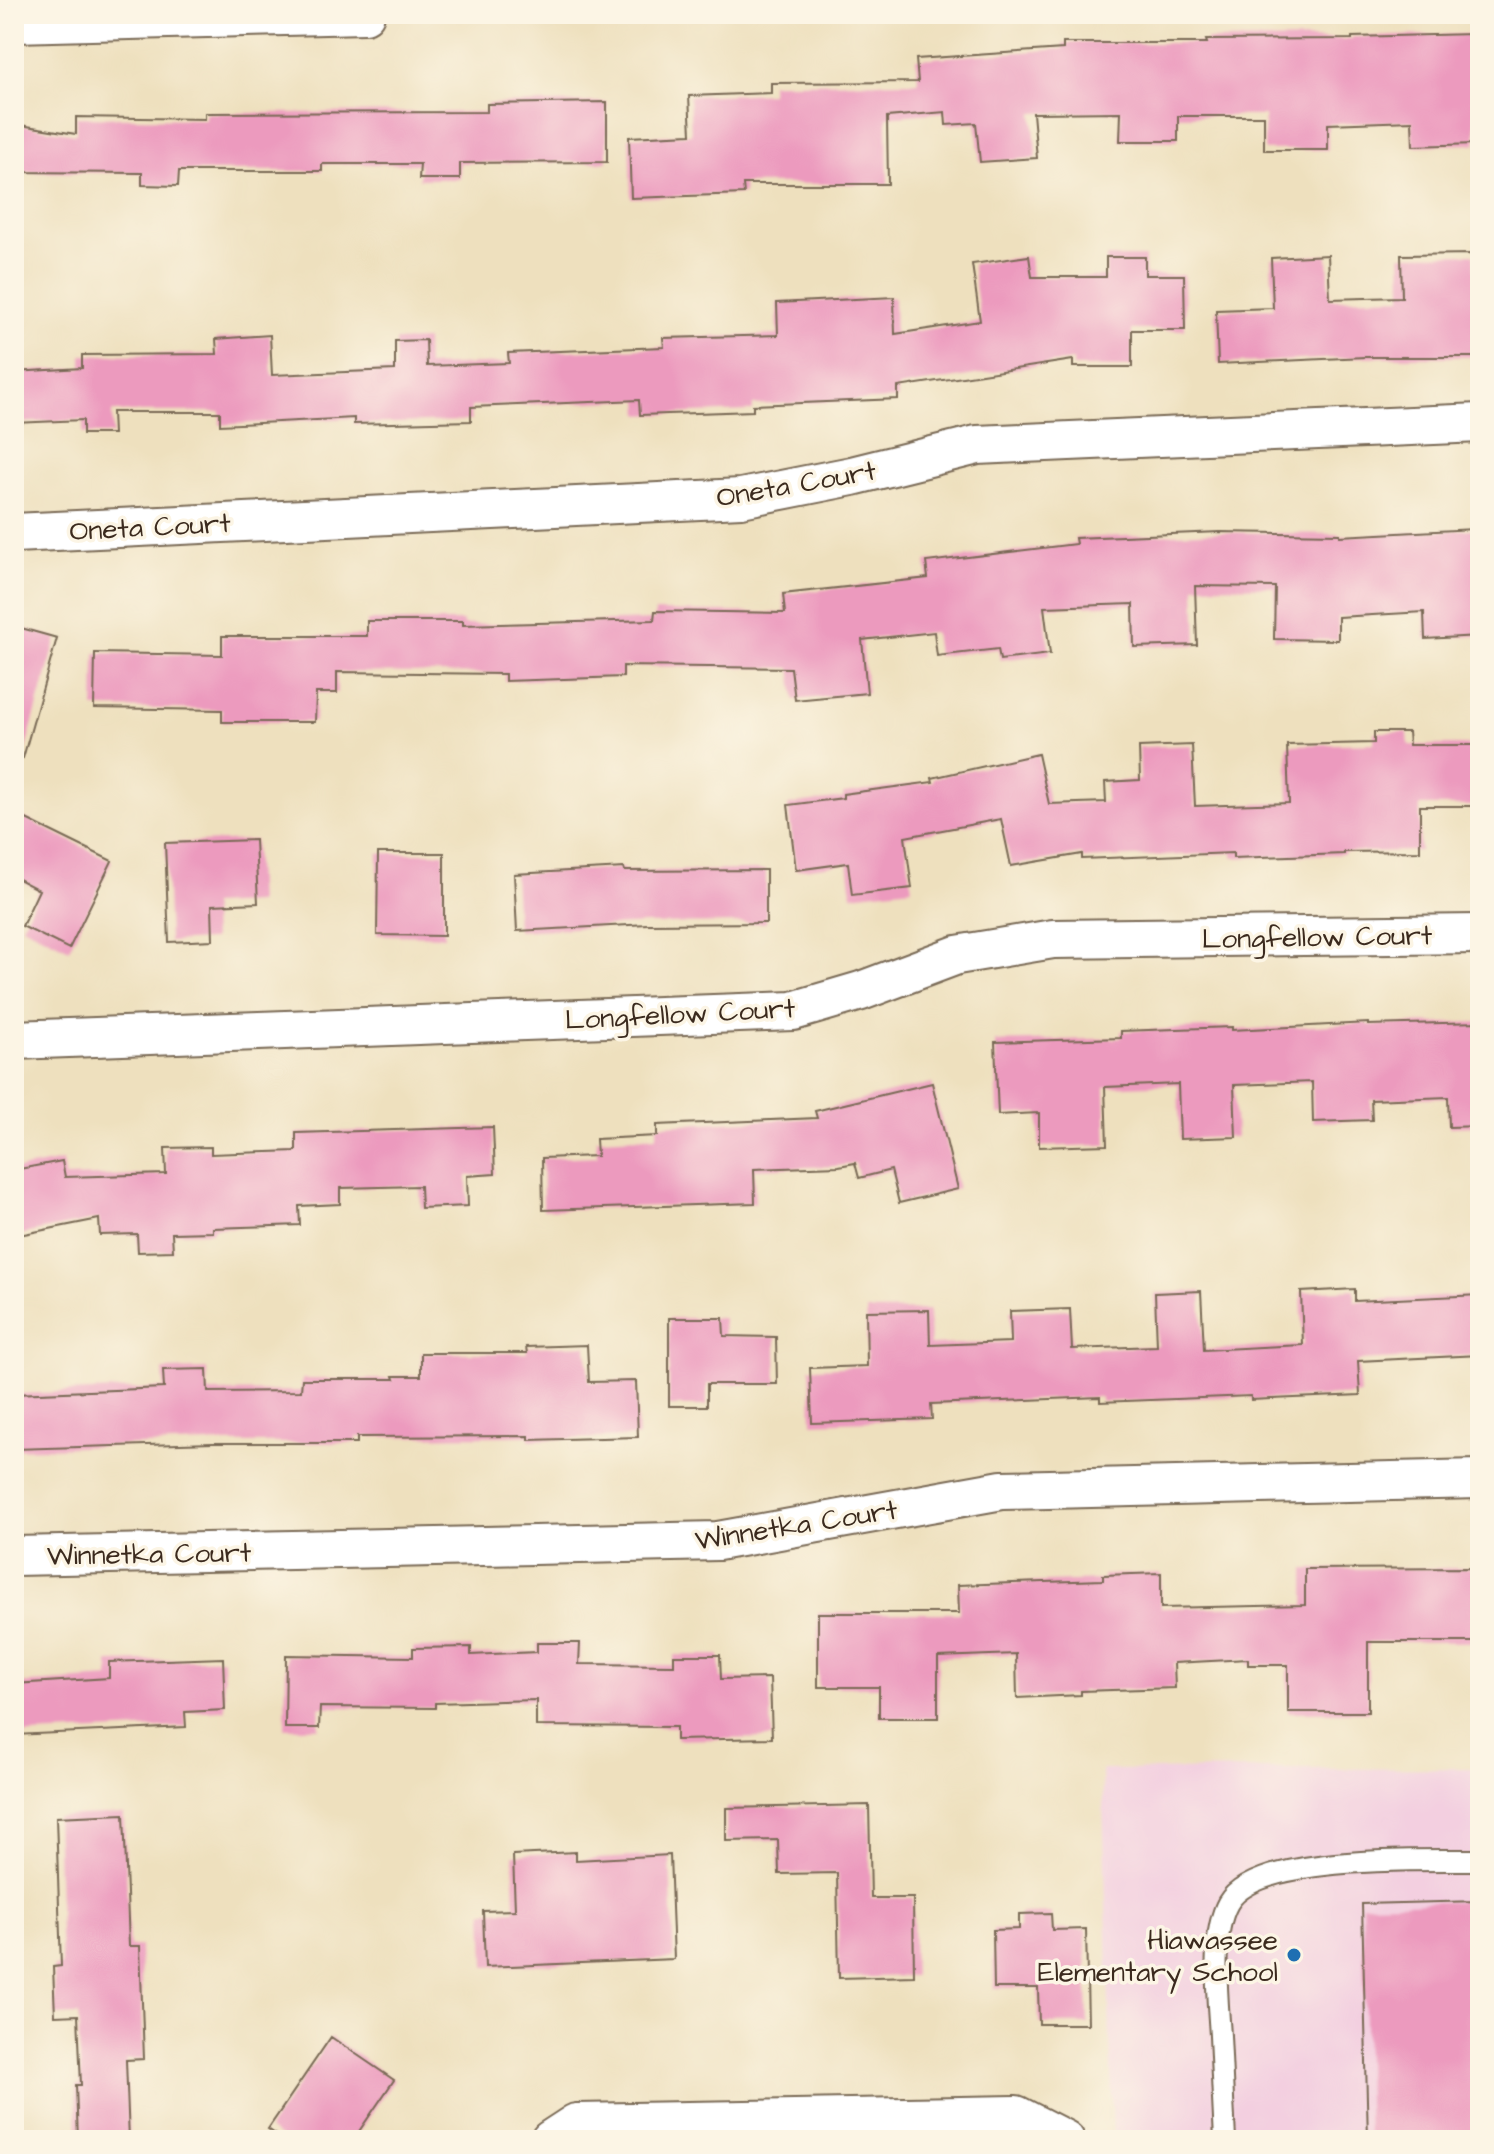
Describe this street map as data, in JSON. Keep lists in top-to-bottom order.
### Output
{
  "streets": {
    "street": ["Oneta Court", "Longfellow Court", "Winnetka Court"]
  },
  "places": ["Hiawassee Elementary School"]
}
